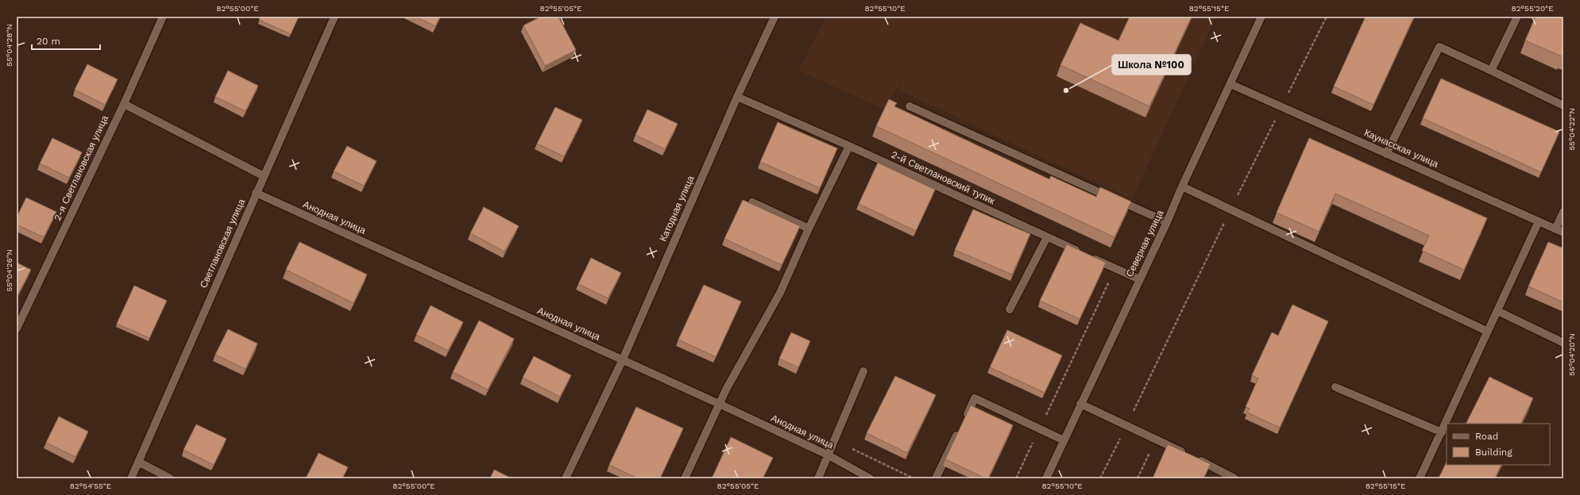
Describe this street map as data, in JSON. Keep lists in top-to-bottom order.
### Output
{
  "streets": {
    "street": [
      "Каунасская улица",
      "2-я Светлановская улица",
      "2-й Светлановский тупик",
      "Катодная улица",
      "Анодная улица",
      "Светлановская улица",
      "Северная улица"
    ]
  },
  "crossings": [
    ["Каунасская улица", "Северная улица"],
    ["2-й Светлановский тупик", "Катодная улица"],
    ["2-й Светлановский тупик", "Северная улица"],
    ["Катодная улица", "Анодная улица"],
    ["Анодная улица", "Светлановская улица"]
  ],
  "places": ["Школа №100"],
  "legend": ["Road", "Building"],
  "scale_bar": "20 m",
  "coordinates": [
    "82°55'00\"E",
    "82°55'05\"E",
    "82°55'10\"E",
    "82°55'15\"E",
    "82°55'20\"E",
    "55°04'28\"N",
    "55°04'22\"N",
    "55°04'26\"N",
    "55°04'20\"N",
    "82°54'55\"E"
  ]
}
